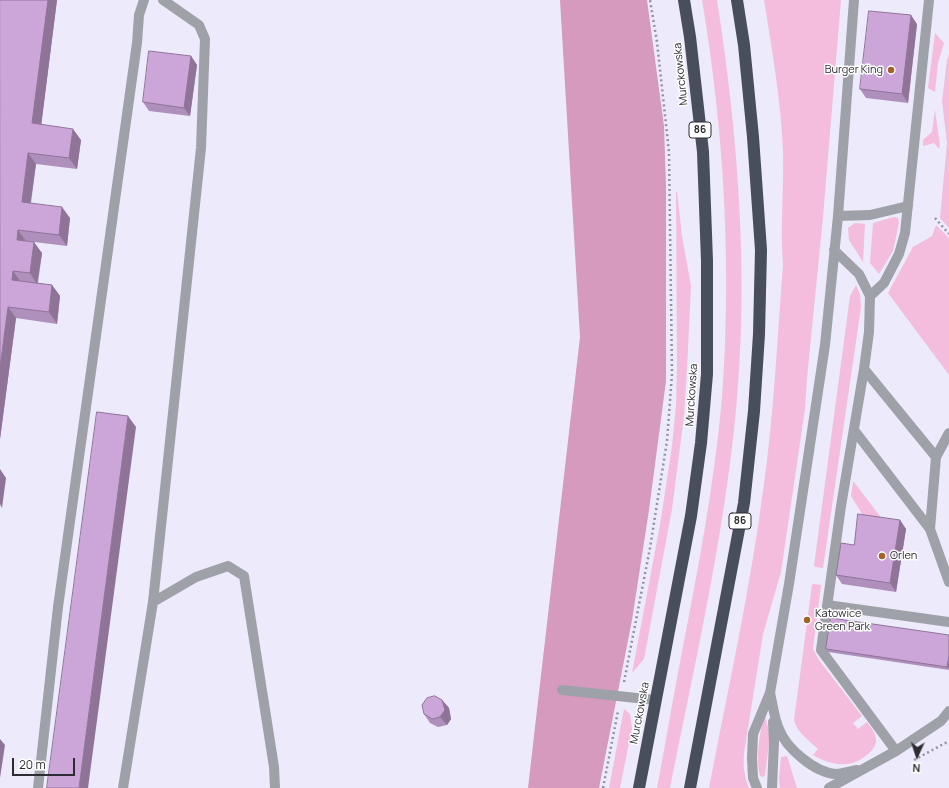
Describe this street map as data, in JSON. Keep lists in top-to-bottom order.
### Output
{
  "streets": {
    "highway": ["Murckowska", "86"]
  },
  "places": ["Burger King", "Orlen", "Katowice Green Park"],
  "scale_bar": "20 m",
  "north": "bottom"
}
